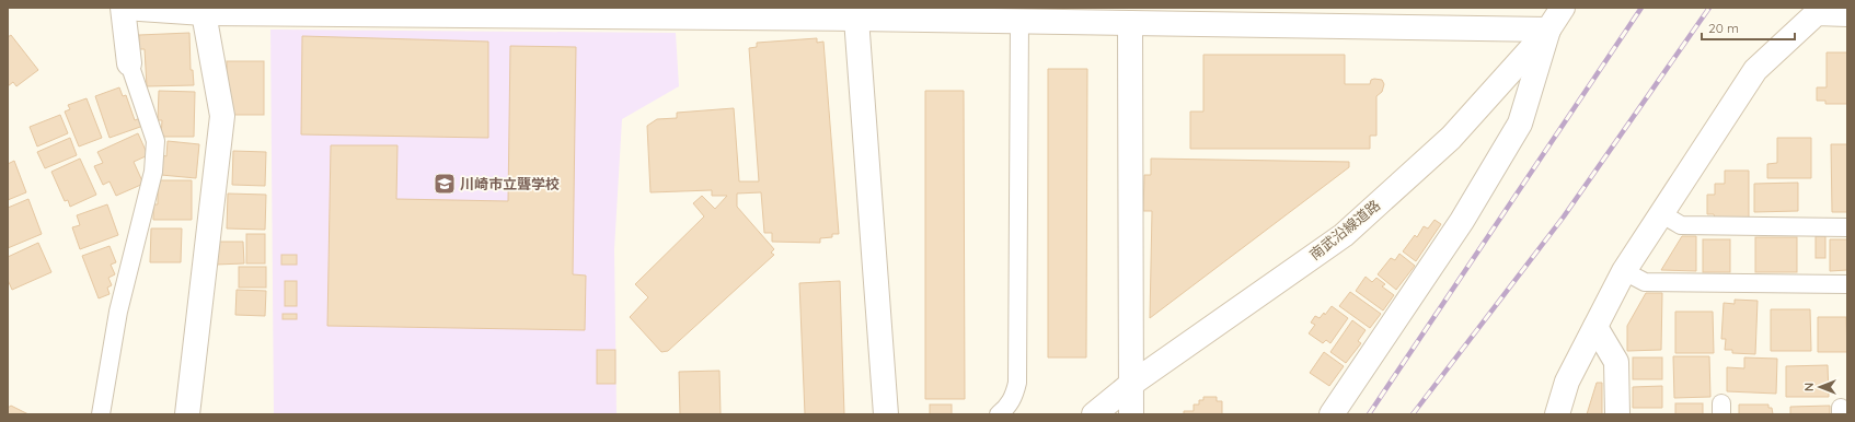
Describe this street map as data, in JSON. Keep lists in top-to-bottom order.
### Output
{
  "streets": {
    "street": ["南武沿線道路"]
  },
  "places": {
    "school or university": ["川崎市立聾学校"]
  },
  "scale_bar": "20 m",
  "north": "left"
}
